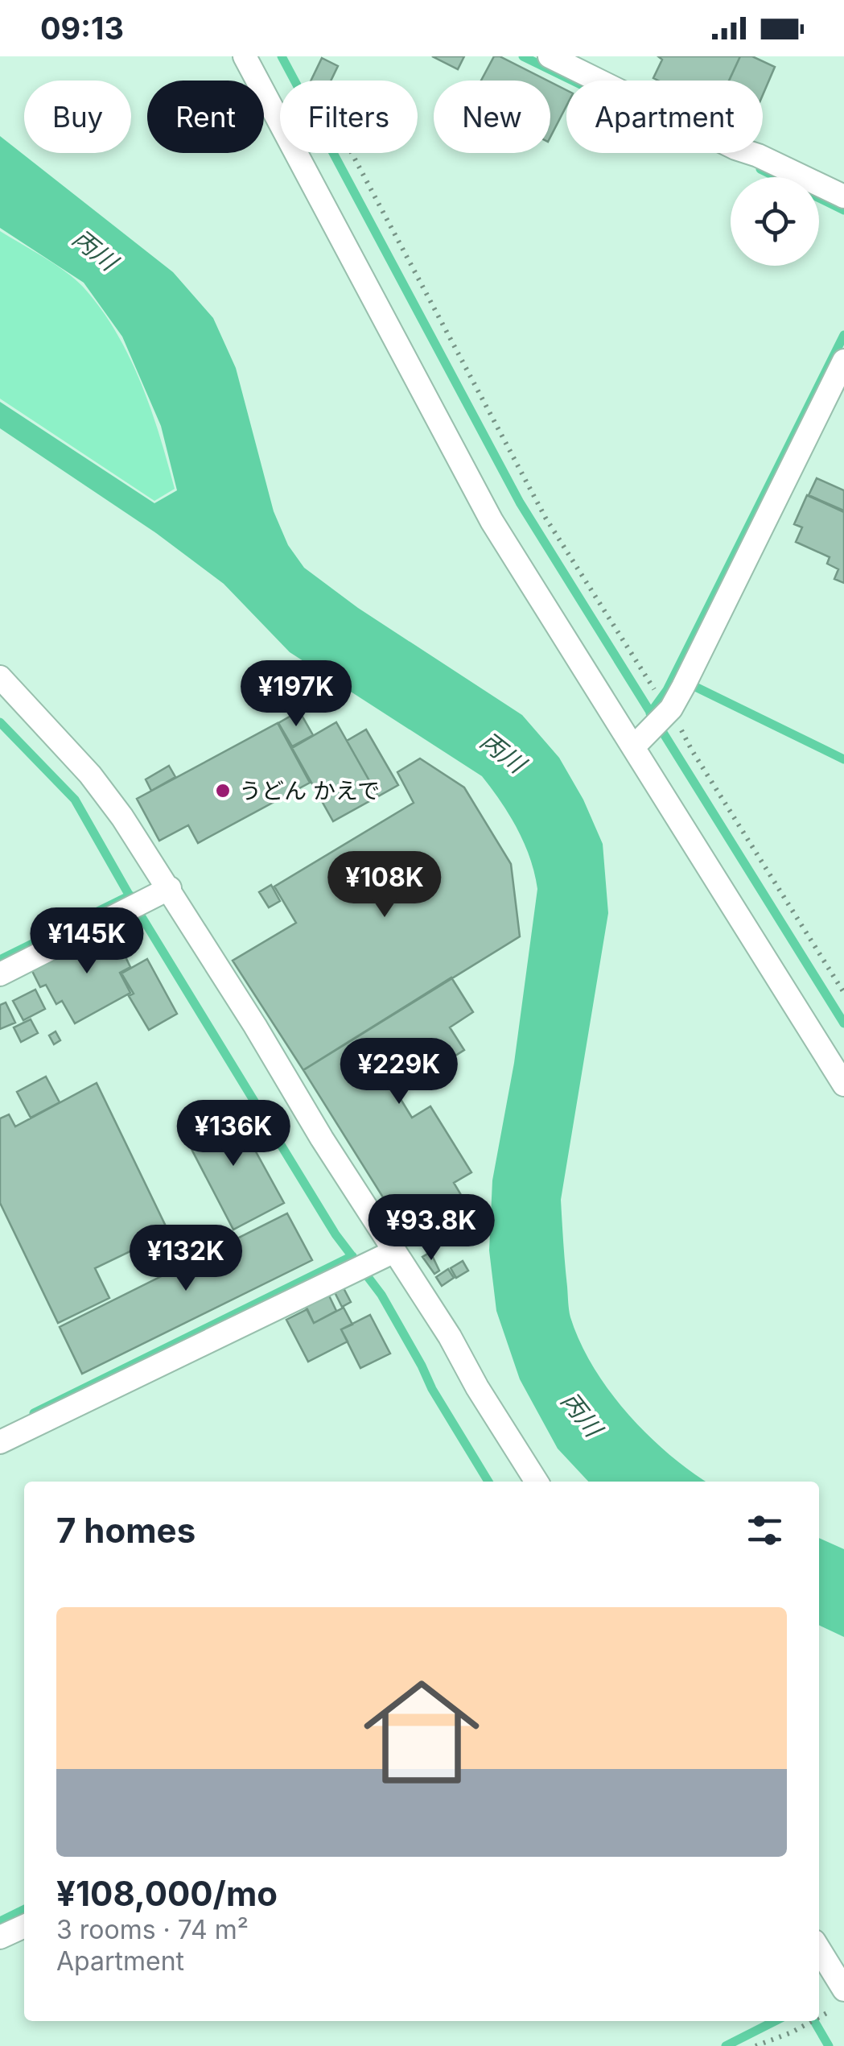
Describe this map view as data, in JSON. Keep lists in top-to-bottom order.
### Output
{
  "water": ["丙川"],
  "places": ["うどん かえで"],
  "page": {
    "status": "09:13",
    "chip": [
      "Buy",
      "Rent",
      "Filters",
      "New",
      "Apartment"
    ],
    "price": [
      "¥197K",
      "¥108K",
      "¥145K",
      "¥229K",
      "¥136K",
      "¥93.8K",
      "¥132K"
    ],
    "heading": "7 homes",
    "list": [
      {
        "name": "¥108,000/mo",
        "note": "3 rooms · 74 m² · Apartment"
      }
    ]
  }
}
